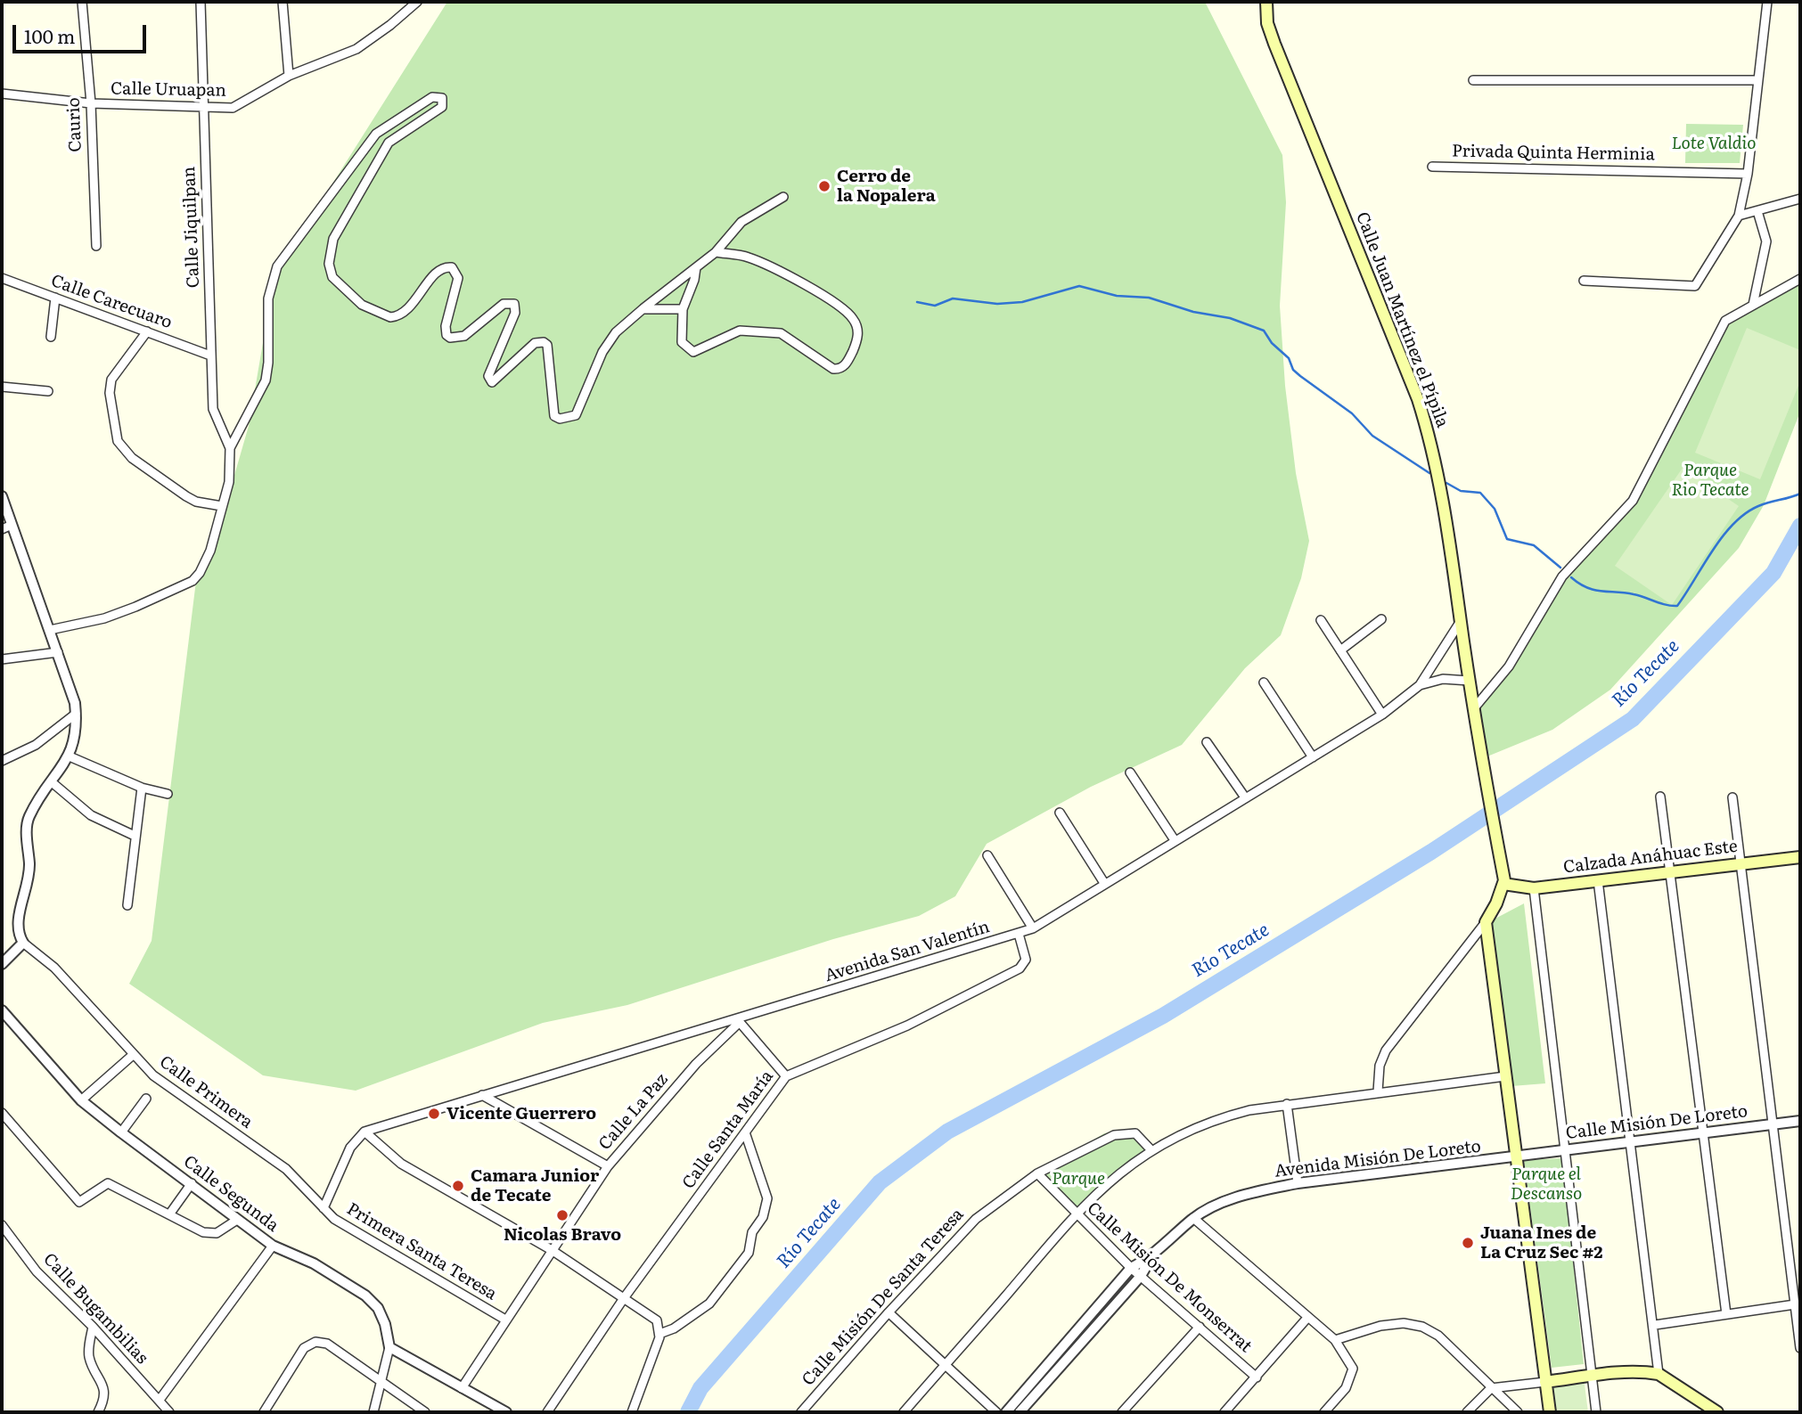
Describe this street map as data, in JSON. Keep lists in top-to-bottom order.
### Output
{
  "streets": {
    "main road": ["Calle Juan Martínez el Pípila", "Calzada Anáhuac Este"],
    "street": [
      "Calle Uruapan",
      "Caurio",
      "Privada Quinta Herminia",
      "Calle Jiquilpan",
      "Calle Carecuaro",
      "Avenida San Valentín",
      "Calle Primera",
      "Calle La Paz",
      "Calle Misión De Loreto",
      "Calle Santa María",
      "Avenida Misión De Loreto",
      "Calle Segunda",
      "Primera Santa Teresa",
      "Calle Misión De Monserrat",
      "Calle Misión De Santa Teresa",
      "Calle Bugambilias"
    ]
  },
  "crossings": [
    ["Calle Uruapan", "Caurio"],
    ["Calle Uruapan", "Calle Jiquilpan"],
    ["Calle Jiquilpan", "Calle Carecuaro"],
    ["Calle Juan Martínez el Pípila", "Calzada Anáhuac Este"],
    ["Calle Juan Martínez el Pípila", "Avenida San Valentín"],
    ["Avenida San Valentín", "Calle La Paz"],
    ["Avenida San Valentín", "Calle Santa María"],
    ["Calle Primera", "Primera Santa Teresa"],
    ["Calle La Paz", "Primera Santa Teresa"],
    ["Calle Misión De Loreto", "Avenida Misión De Loreto"],
    ["Calle Misión De Monserrat", "Calle Misión De Santa Teresa"]
  ],
  "water": ["Río Tecate"],
  "parks": [
    "Lote Valdio",
    "Parque Rio Tecate",
    "Parque el Descanso",
    "Parque"
  ],
  "places": [
    "Cerro de la Nopalera",
    "Vicente Guerrero",
    "Camara Junior de Tecate",
    "Nicolas Bravo",
    "Juana Ines de La Cruz Sec #2"
  ],
  "scale_bar": "100 m"
}
